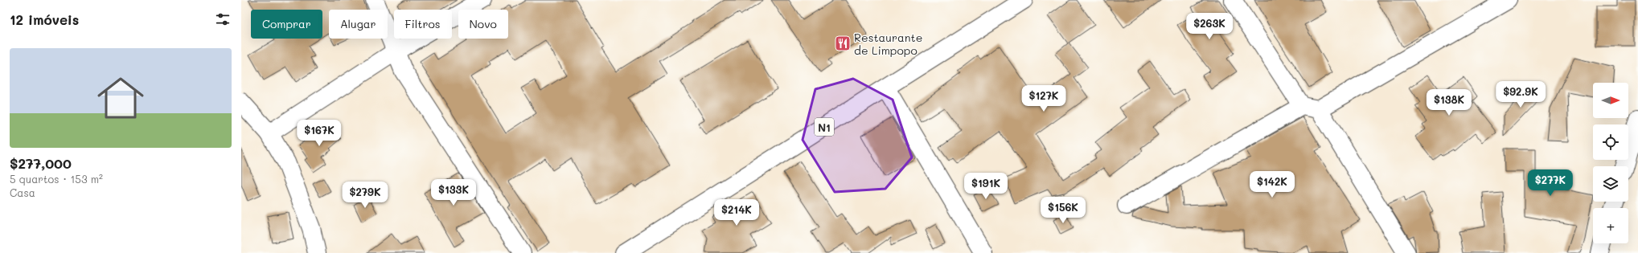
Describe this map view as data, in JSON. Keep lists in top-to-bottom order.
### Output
{
  "streets": {
    "main road": ["N1"]
  },
  "places": {
    "restaurant": ["Restaurante de Limpopo"]
  },
  "north": "right",
  "page": {
    "heading": "12 imóveis",
    "chip": [
      "Comprar",
      "Alugar",
      "Filtros",
      "Novo"
    ],
    "price": [
      "$263K",
      "$92.9K",
      "$127K",
      "$138K",
      "$167K",
      "$277K",
      "$142K",
      "$191K",
      "$133K",
      "$279K",
      "$156K",
      "$214K"
    ],
    "list": [
      {
        "name": "$277,000",
        "note": "5 quartos · 153 m² · Casa"
      }
    ],
    "map_buttons": "+"
  }
}
